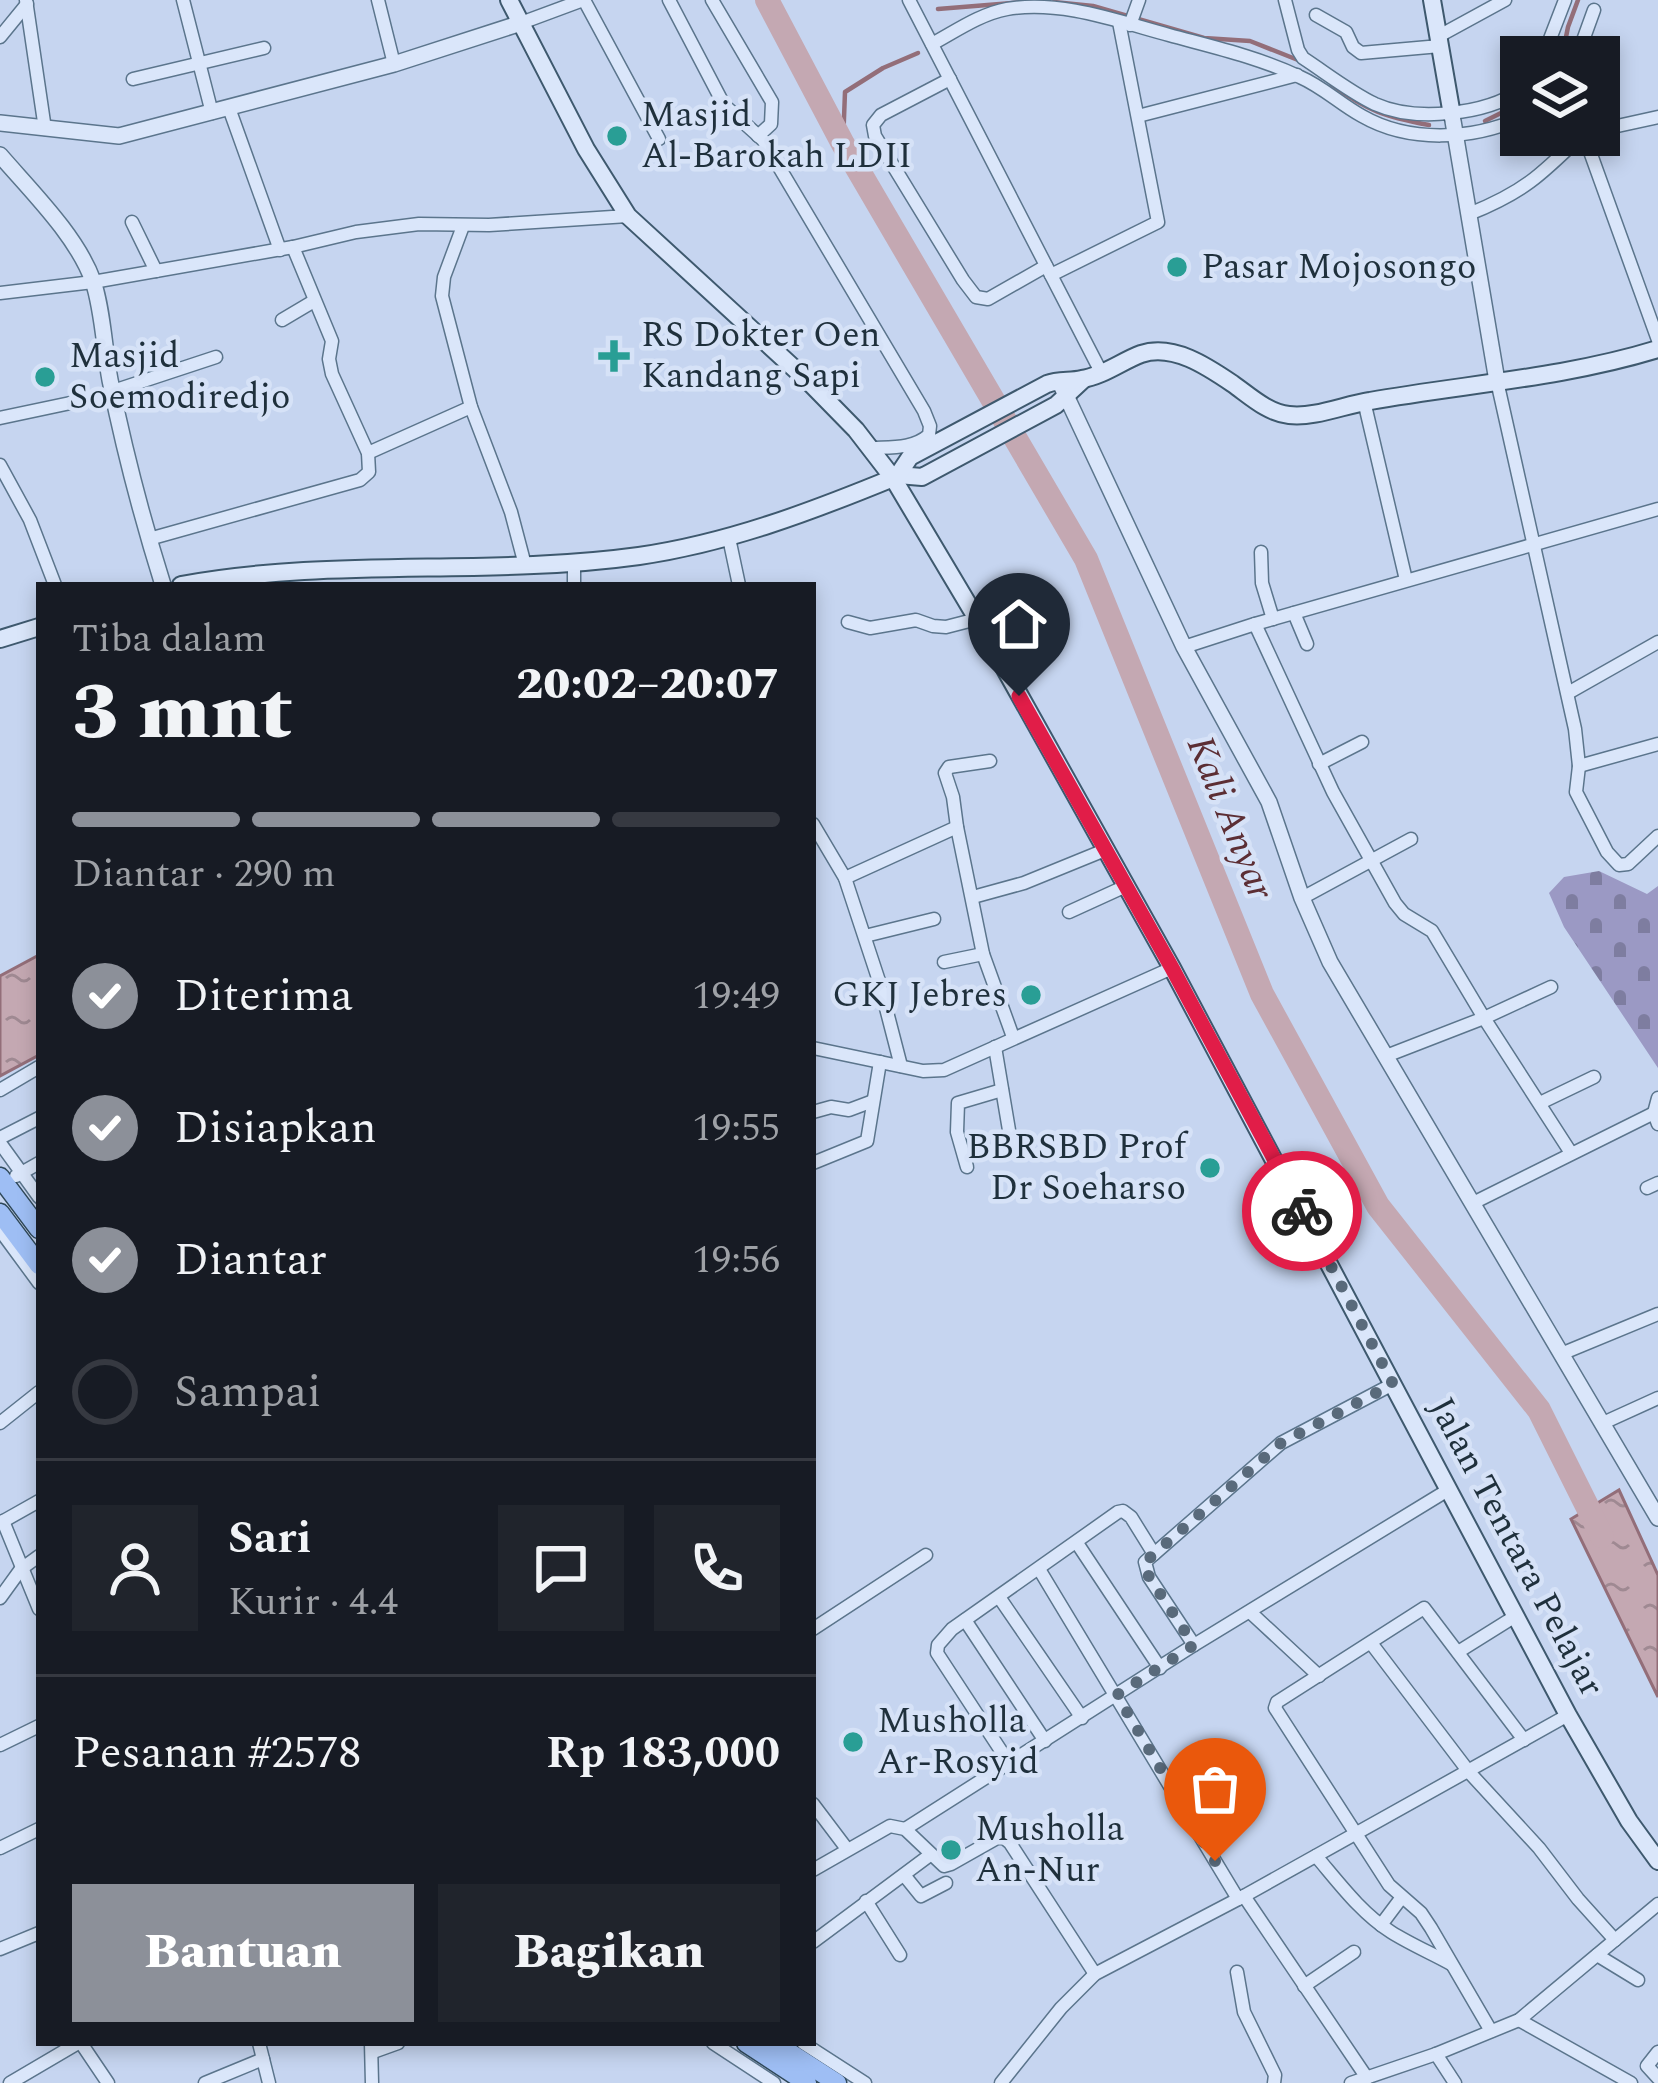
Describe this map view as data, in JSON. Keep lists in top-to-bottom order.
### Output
{
  "streets": {
    "main road": ["Jalan Tentara Pelajar"]
  },
  "water": ["Kali Anyar"],
  "places": {
    "other": [
      "Masjid Al-Barokah LDII",
      "Pasar Mojosongo",
      "Masjid Soemodiredjo",
      "GKJ Jebres",
      "BBRSBD Prof Dr Soeharso",
      "Musholla Ar-Rosyid",
      "Musholla An-Nur"
    ],
    "health": ["RS Dokter Oen Kandang Sapi"]
  },
  "page": {
    "heading": ["3 mnt", "Tiba dalam", "20:02–20:07"],
    "panel": [
      "Sari",
      "Kurir · 4.4",
      "Pesanan #2578",
      "Rp 183,000"
    ],
    "bar": "Diantar · 290 m",
    "list": [
      ["Diterima", "19:49"],
      ["Disiapkan", "19:55"],
      ["Diantar", "19:56"],
      "Sampai"
    ],
    "buttons": ["Bantuan", "Bagikan"]
  }
}
